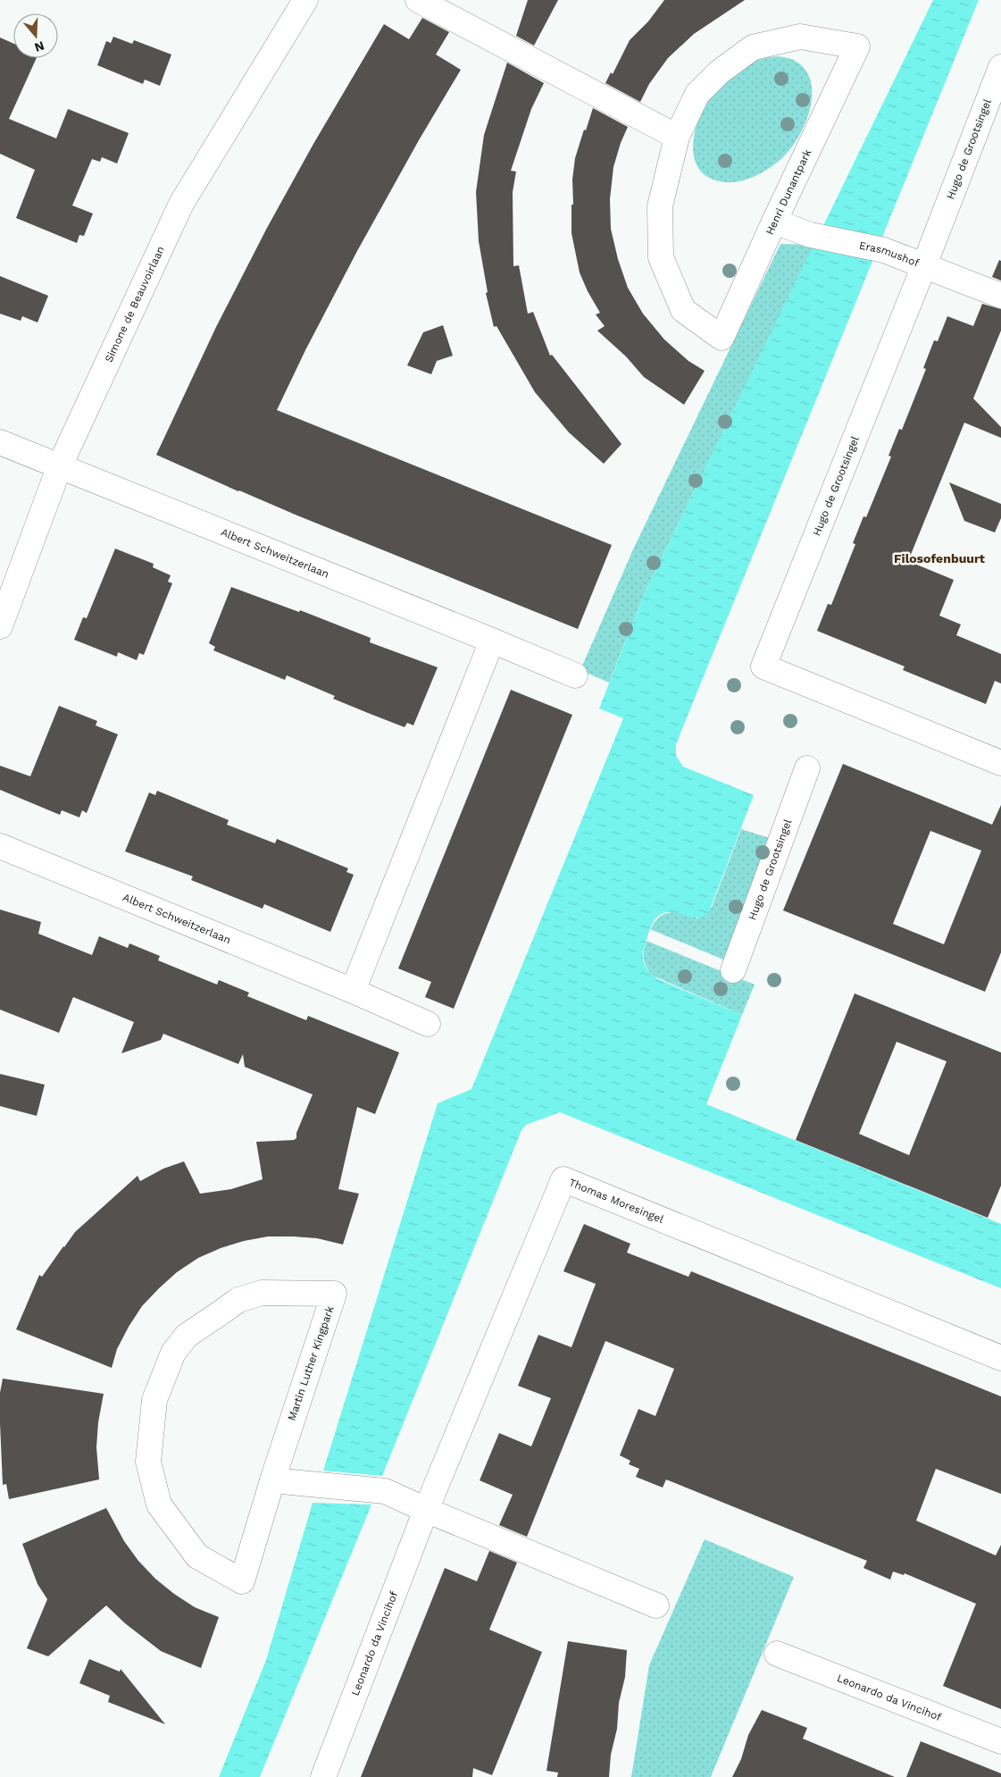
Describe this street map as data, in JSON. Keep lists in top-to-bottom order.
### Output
{
  "streets": {
    "street": [
      "Hugo de Grootsingel",
      "Henri Dunantpark",
      "Erasmushof",
      "Simone de Beauvoirlaan",
      "Albert Schweitzerlaan",
      "Thomas Moresingel",
      "Martin Luther Kingpark",
      "Leonardo da Vincihof"
    ]
  },
  "crossings": [
    ["Hugo de Grootsingel", "Erasmushof"],
    ["Henri Dunantpark", "Erasmushof"],
    ["Simone de Beauvoirlaan", "Albert Schweitzerlaan"],
    ["Thomas Moresingel", "Leonardo da Vincihof"]
  ],
  "districts": ["Filosofenbuurt"],
  "north": "bottom"
}
